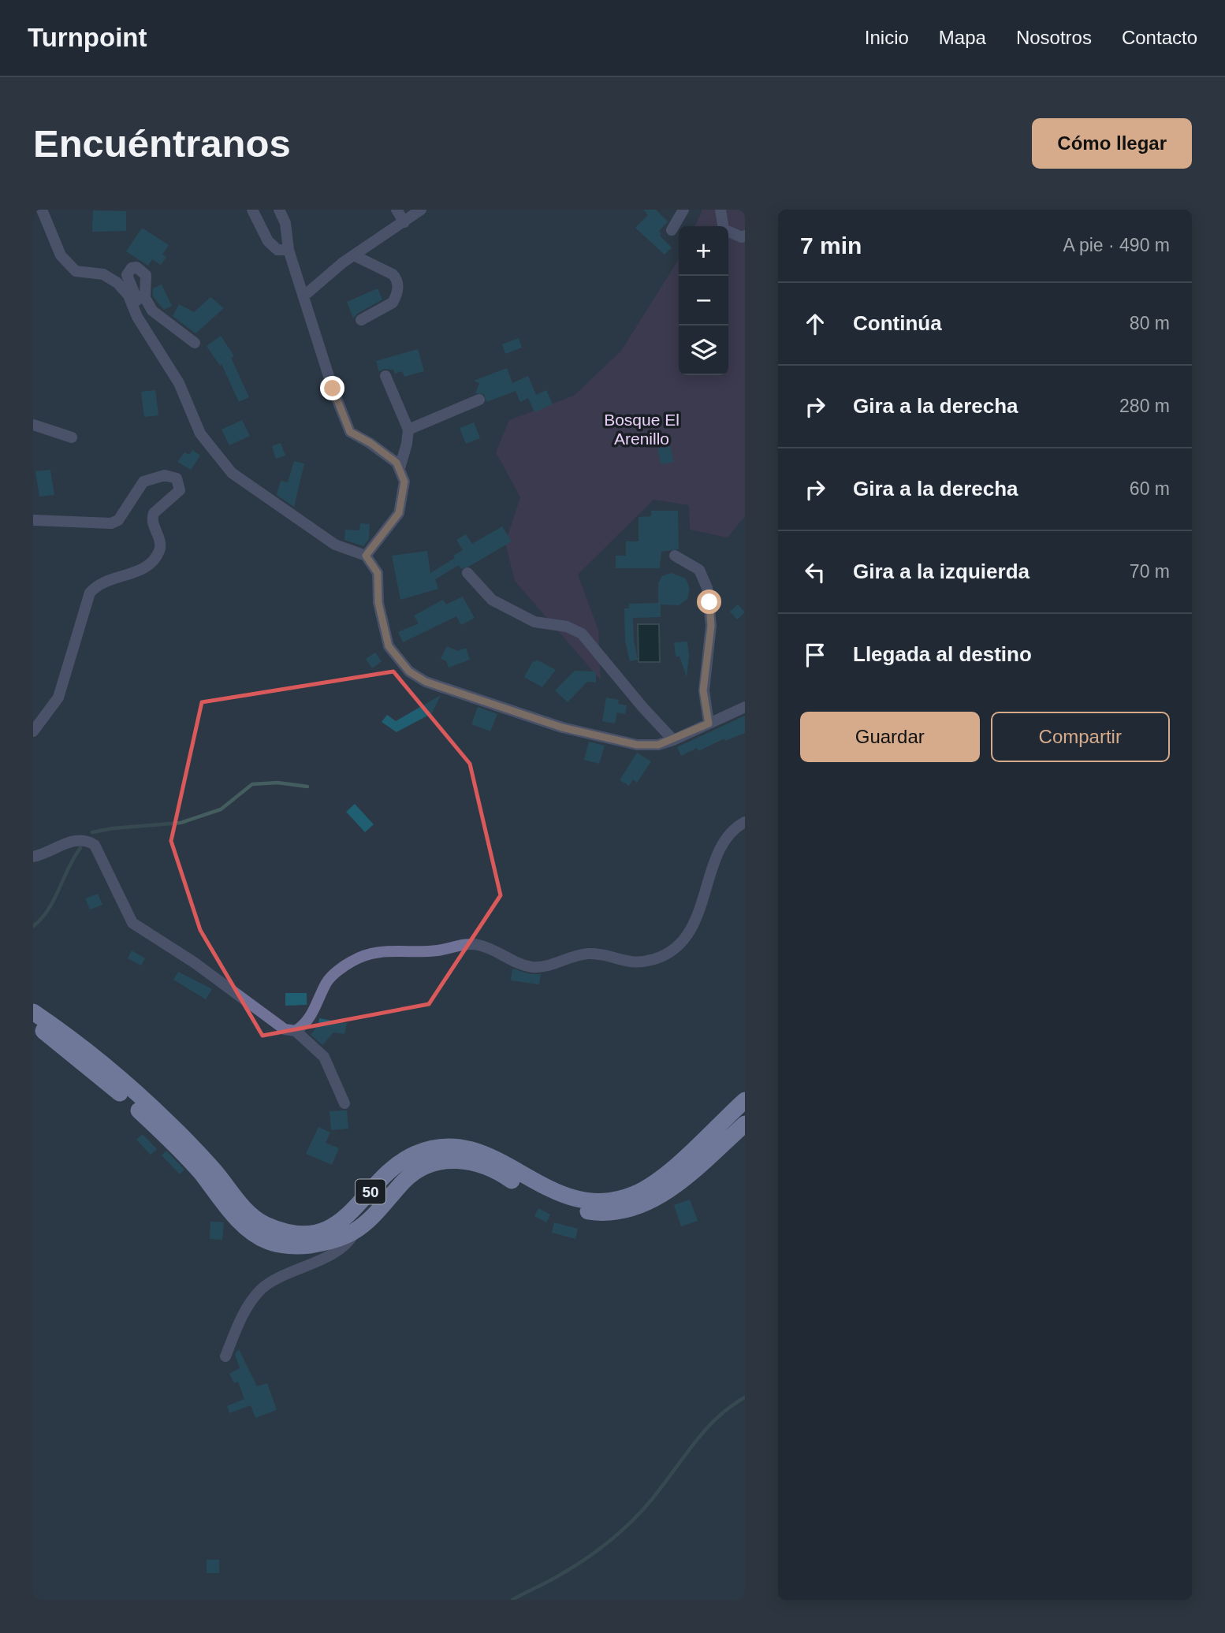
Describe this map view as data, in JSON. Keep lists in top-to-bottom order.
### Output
{
  "streets": {
    "highway": ["50"]
  },
  "parks": ["Bosque El Arenillo"],
  "page": {
    "header": "Turnpoint",
    "nav": [
      "Inicio",
      "Mapa",
      "Nosotros",
      "Contacto"
    ],
    "buttons": [
      "Cómo llegar",
      ["Guardar", "Compartir"]
    ],
    "title": "Encuéntranos",
    "heading": ["7 min", "A pie · 490 m"],
    "map_buttons": ["+", "−"],
    "list": [
      ["Continúa", "80 m"],
      ["Gira a la derecha", "280 m"],
      ["Gira a la derecha", "60 m"],
      ["Gira a la izquierda", "70 m"],
      "Llegada al destino"
    ]
  }
}
